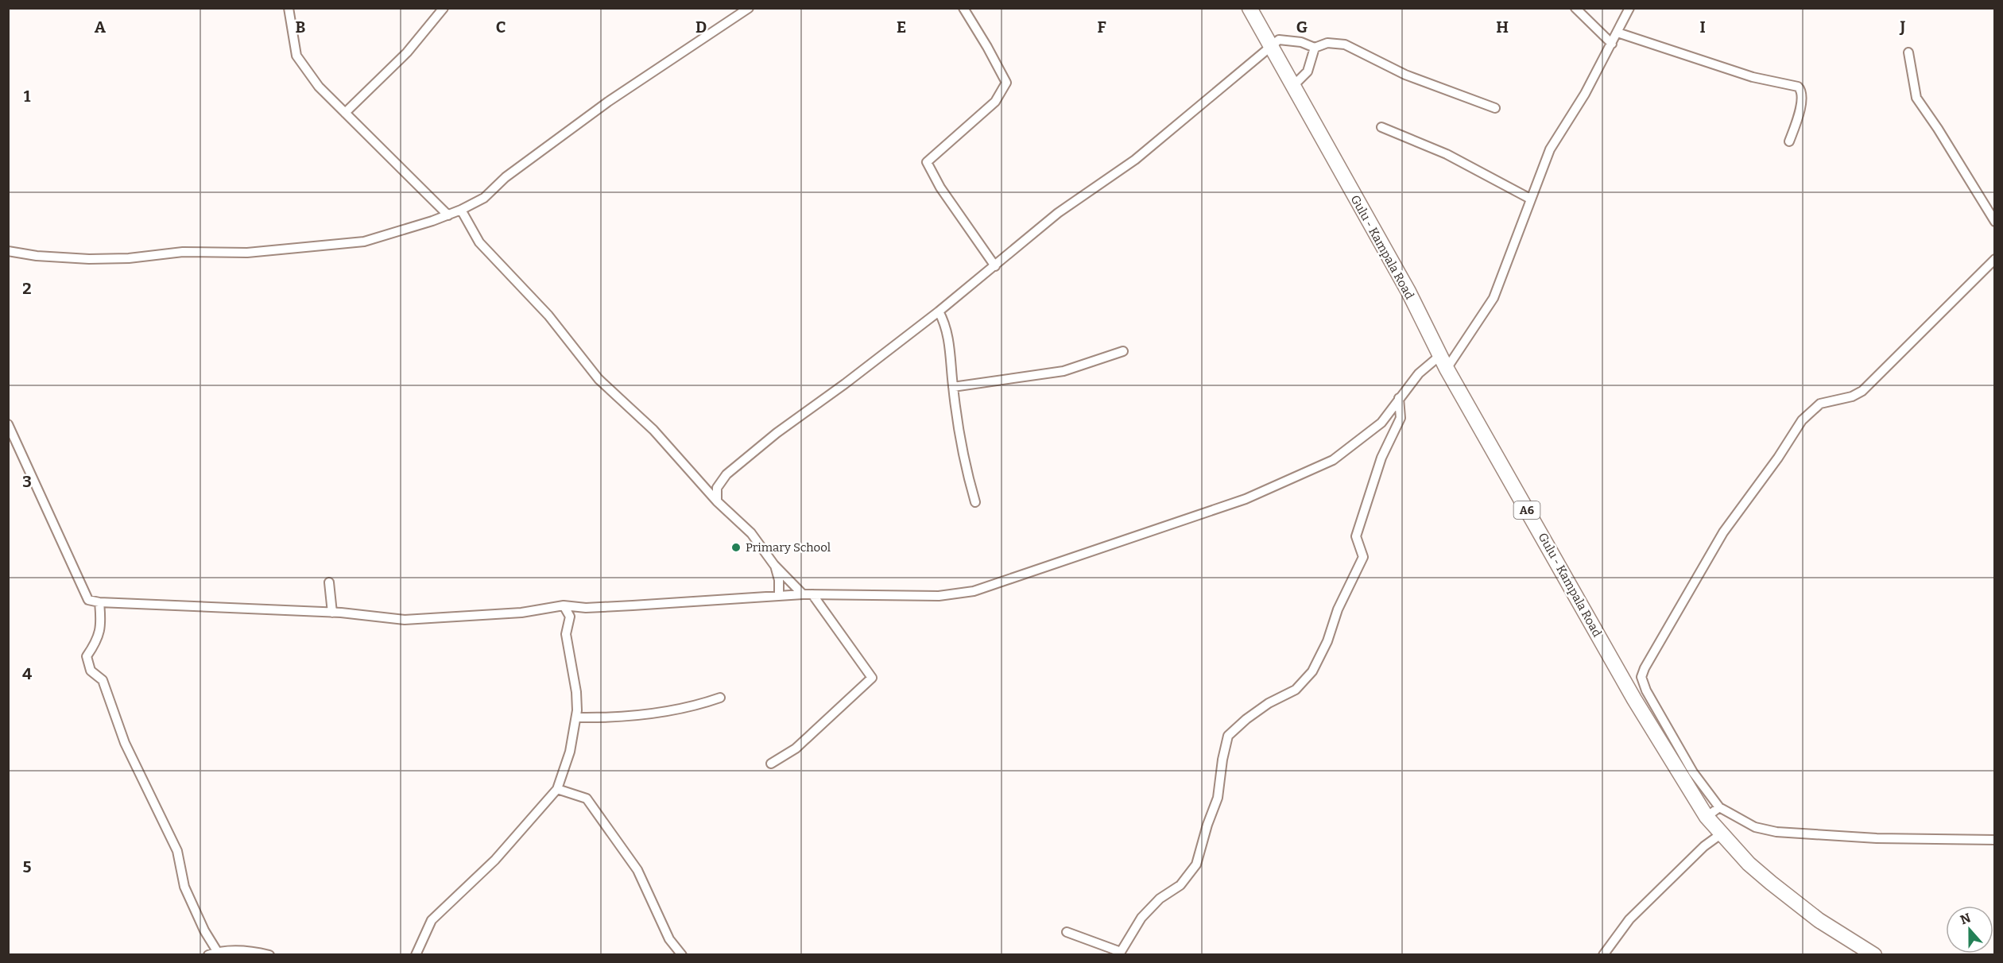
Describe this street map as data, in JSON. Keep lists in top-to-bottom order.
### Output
{
  "streets": {
    "main road": ["Gulu - Kampala Road", "A6"]
  },
  "places": ["Primary School"],
  "north": "top",
  "grid": {
    "columns": [
      "A",
      "B",
      "C",
      "D",
      "E",
      "F",
      "G",
      "H",
      "I",
      "J"
    ],
    "rows": [
      "1",
      "2",
      "3",
      "4",
      "5"
    ]
  }
}
